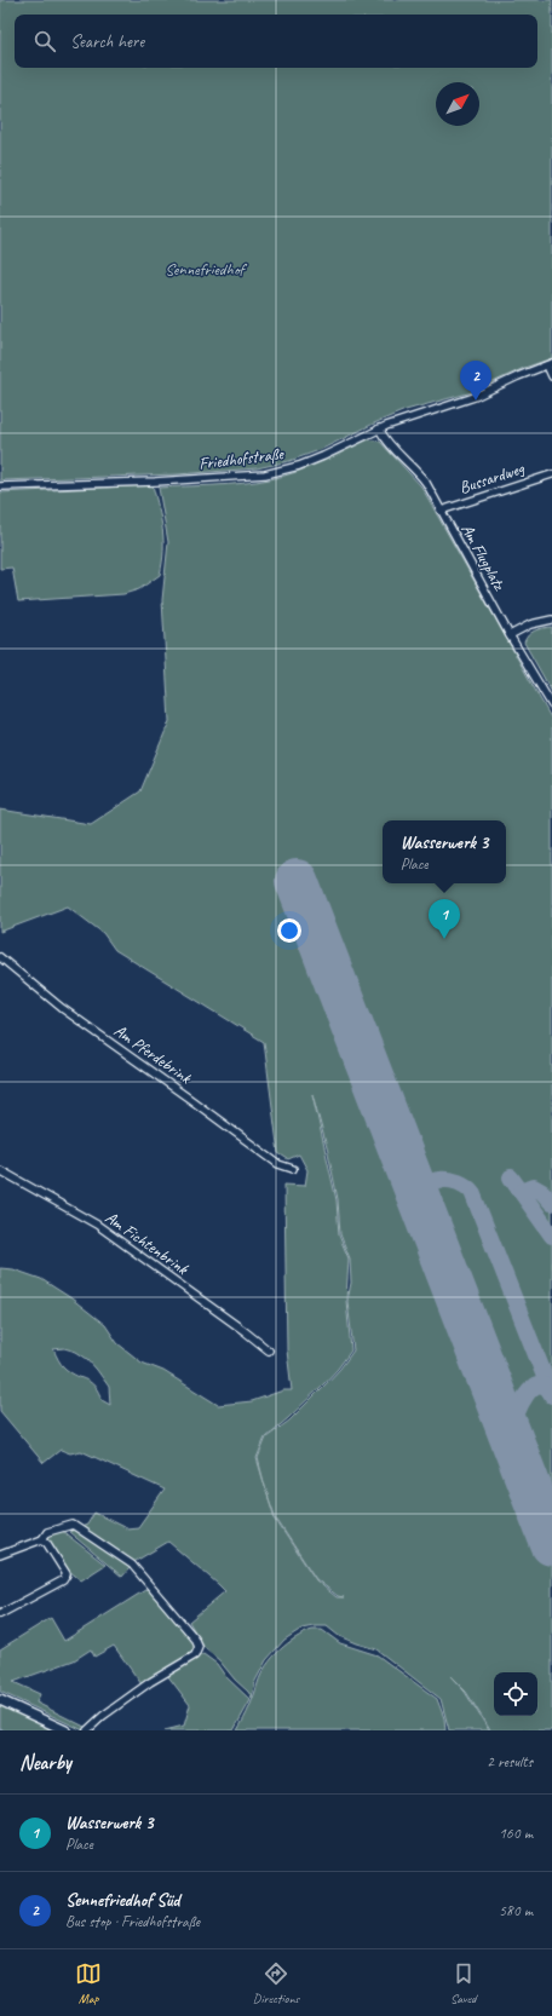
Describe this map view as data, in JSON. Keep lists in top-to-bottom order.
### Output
{
  "streets": {
    "street": [
      "Friedhofstraße",
      "Bussardweg",
      "Am Flugplatz",
      "Am Pferdebrink",
      "Am Fichtenbrink"
    ]
  },
  "crossings": [
    ["Friedhofstraße", "Am Flugplatz"],
    ["Bussardweg", "Am Flugplatz"]
  ],
  "parks": ["Sennefriedhof"],
  "north": "top right",
  "page": {
    "search": "Search here",
    "pins": ["2", "1"],
    "popup": ["Wasserwerk 3", "Place"],
    "heading": ["Nearby", "2 results"],
    "list": [
      {
        "mark": "1",
        "name": "Wasserwerk 3",
        "note": "Place",
        "value": "160 m"
      },
      {
        "mark": "2",
        "name": "Sennefriedhof Süd",
        "note": "Bus stop · Friedhofstraße",
        "value": "580 m"
      }
    ],
    "nav": ["Map", "Directions", "Saved"]
  }
}
